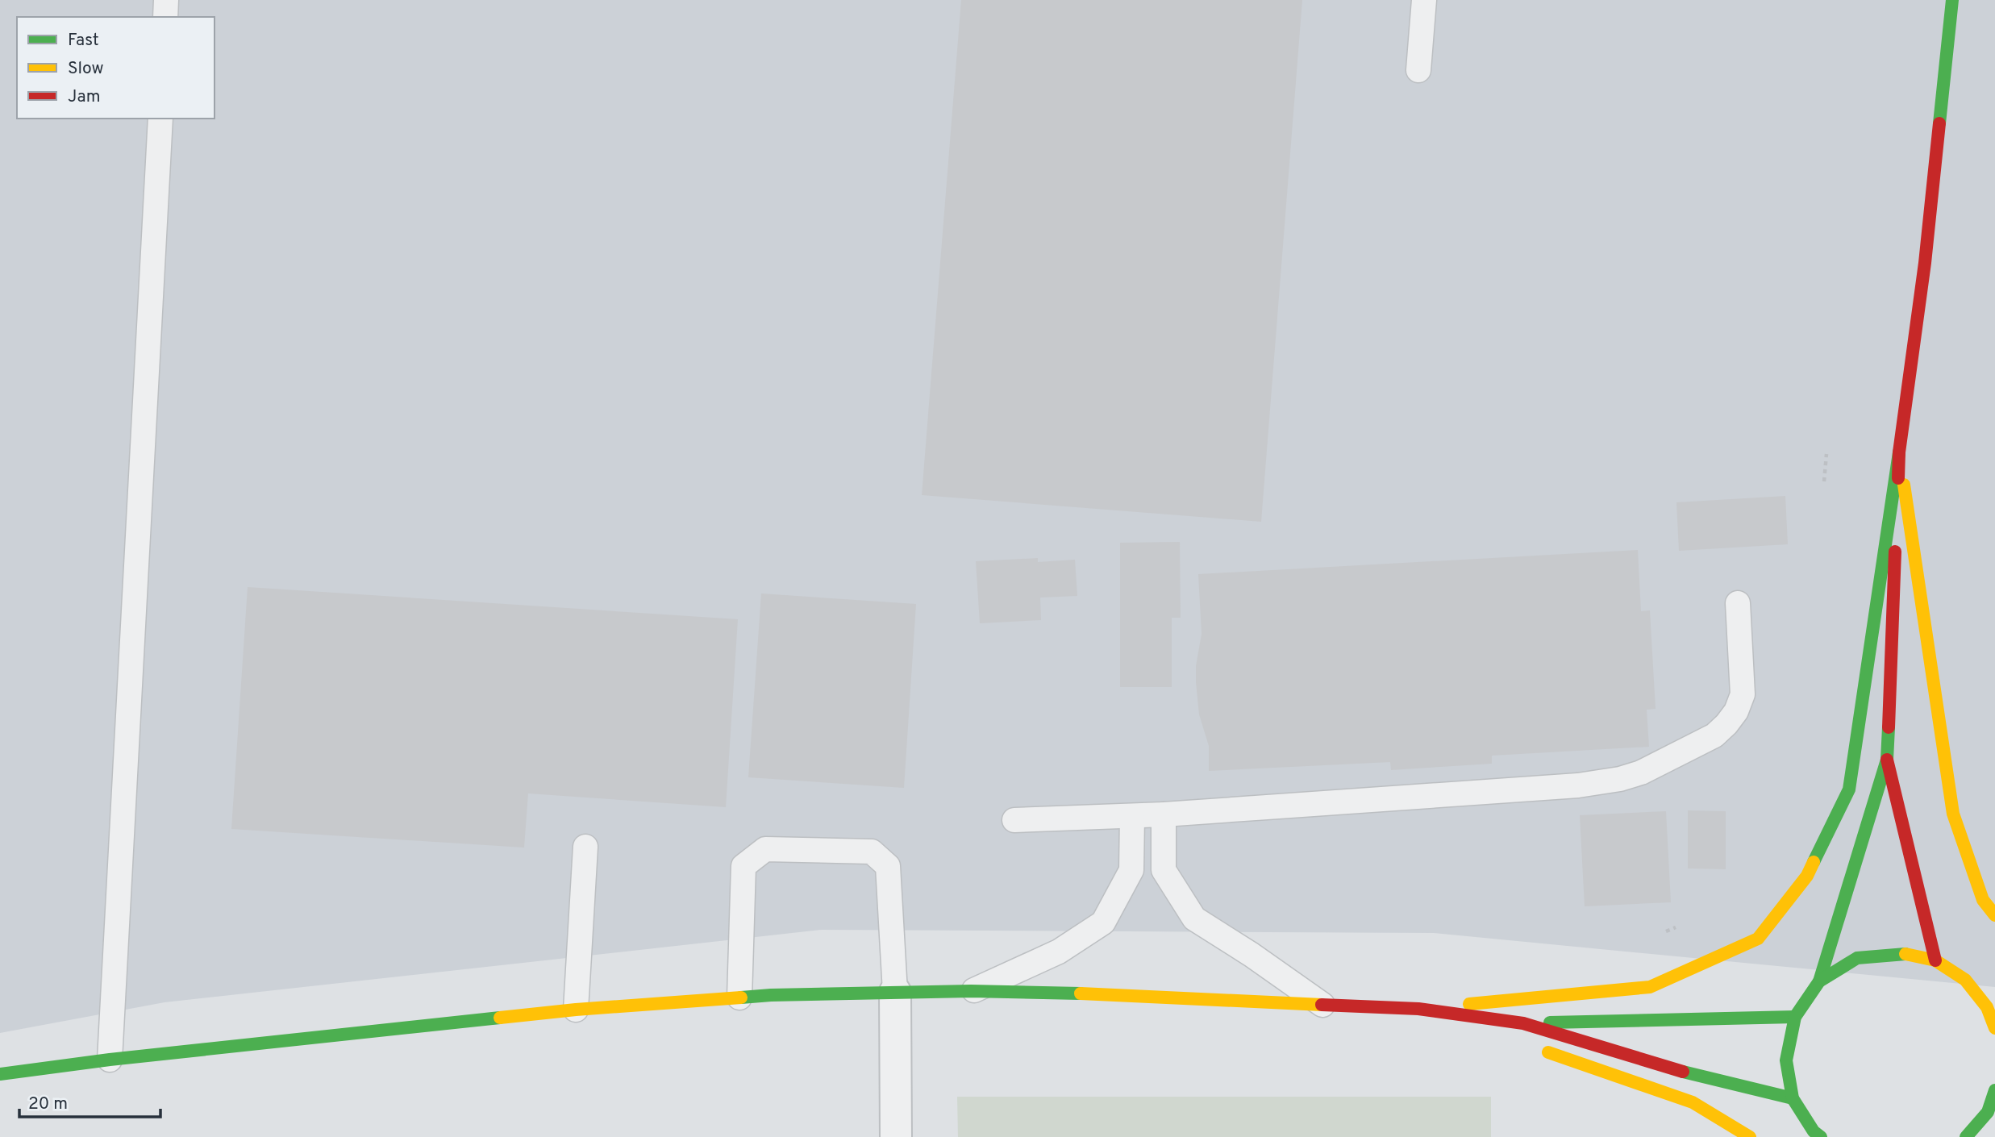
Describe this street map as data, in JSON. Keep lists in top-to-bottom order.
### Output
{
  "legend": ["Fast", "Slow", "Jam"],
  "scale_bar": "20 m"
}
